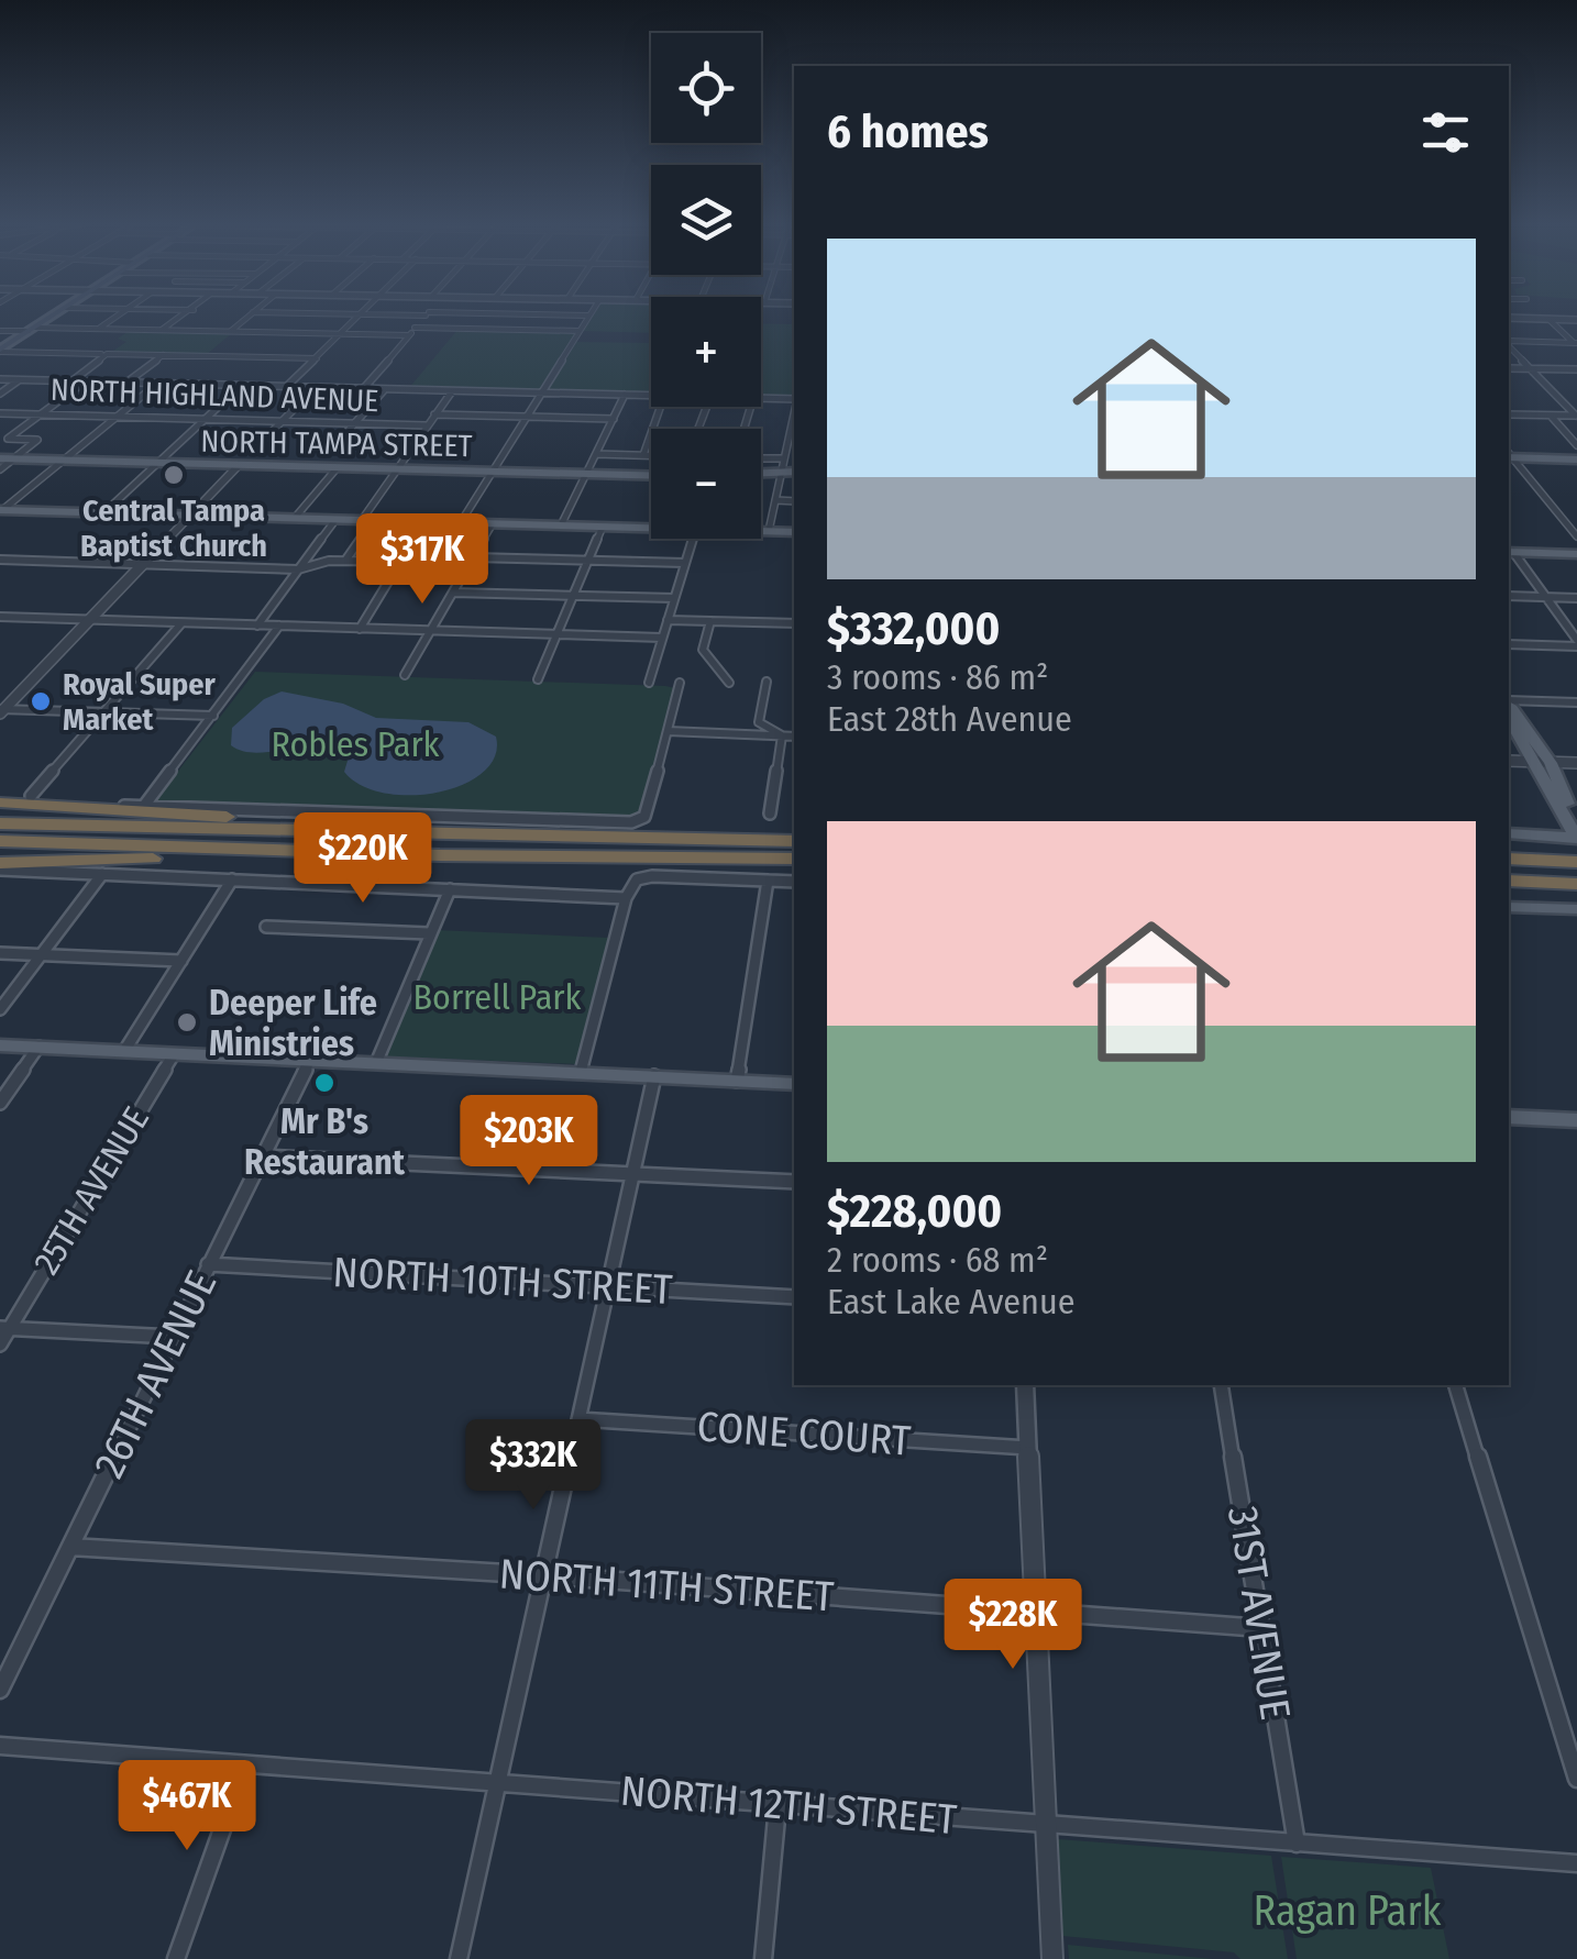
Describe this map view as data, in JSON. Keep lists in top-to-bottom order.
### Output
{
  "streets": {
    "main road": ["NORTH TAMPA STREET"],
    "street": [
      "NORTH HIGHLAND AVENUE",
      "25TH AVENUE",
      "NORTH 10TH STREET",
      "26TH AVENUE",
      "CONE COURT",
      "NORTH 11TH STREET",
      "31ST AVENUE",
      "NORTH 12TH STREET"
    ]
  },
  "crossings": [
    ["NORTH 10TH STREET", "26TH AVENUE"],
    ["26TH AVENUE", "NORTH 11TH STREET"],
    ["NORTH 11TH STREET", "31ST AVENUE"],
    ["31ST AVENUE", "NORTH 12TH STREET"]
  ],
  "parks": ["Robles Park", "Borrell Park", "Ragan Park"],
  "places": [
    "Central Tampa Baptist Church",
    "Royal Super Market",
    "Deeper Life Ministries",
    "Mr B's Restaurant"
  ],
  "page": {
    "map_buttons": ["+", "−"],
    "heading": "6 homes",
    "list": [
      {
        "name": "$332,000",
        "note": "3 rooms · 86 m² · East 28th Avenue"
      },
      {
        "name": "$228,000",
        "note": "2 rooms · 68 m² · East Lake Avenue"
      }
    ],
    "price": [
      "$317K",
      "$220K",
      "$203K",
      "$332K",
      "$228K",
      "$467K"
    ]
  }
}
